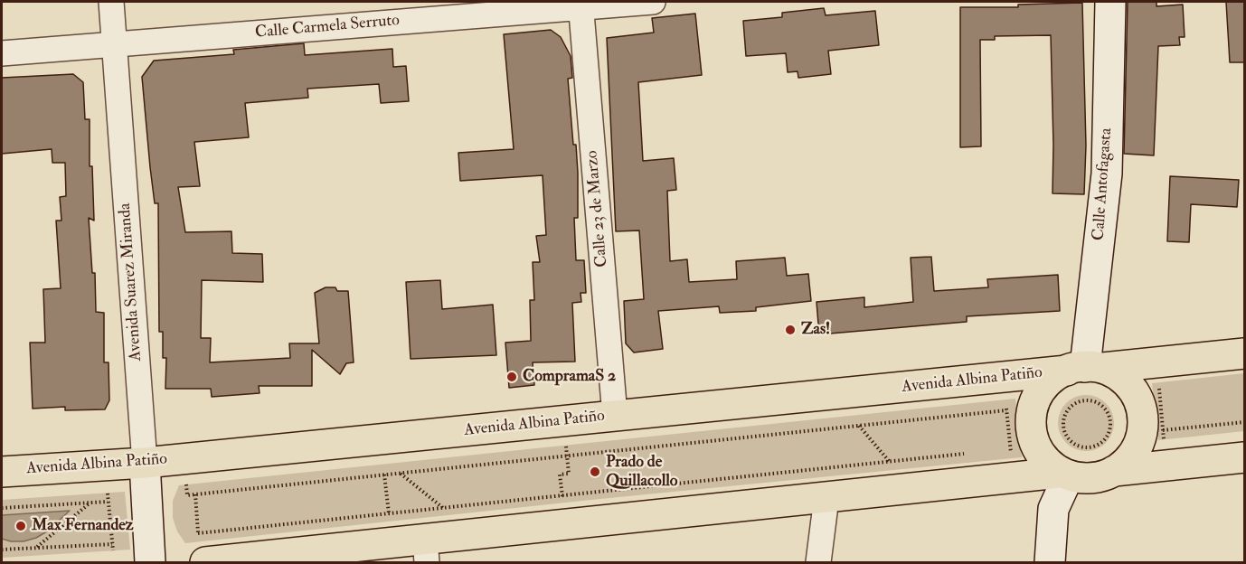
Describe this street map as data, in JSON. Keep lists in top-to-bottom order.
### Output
{
  "streets": {
    "main road": ["Calle Antofagasta", "Avenida Suarez Miranda", "Avenida Albina Patiño"],
    "street": ["Calle Carmela Serruto", "Calle 23 de Marzo"]
  },
  "crossings": [
    ["Calle Carmela Serruto", "Calle 23 de Marzo"],
    ["Calle Carmela Serruto", "Avenida Suarez Miranda"],
    ["Calle Antofagasta", "Avenida Albina Patiño"],
    ["Calle 23 de Marzo", "Avenida Albina Patiño"],
    ["Avenida Suarez Miranda", "Avenida Albina Patiño"]
  ],
  "places": [
    "Zas!",
    "CompramaS 2",
    "Prado de Quillacollo",
    "Max Fernandez"
  ]
}
